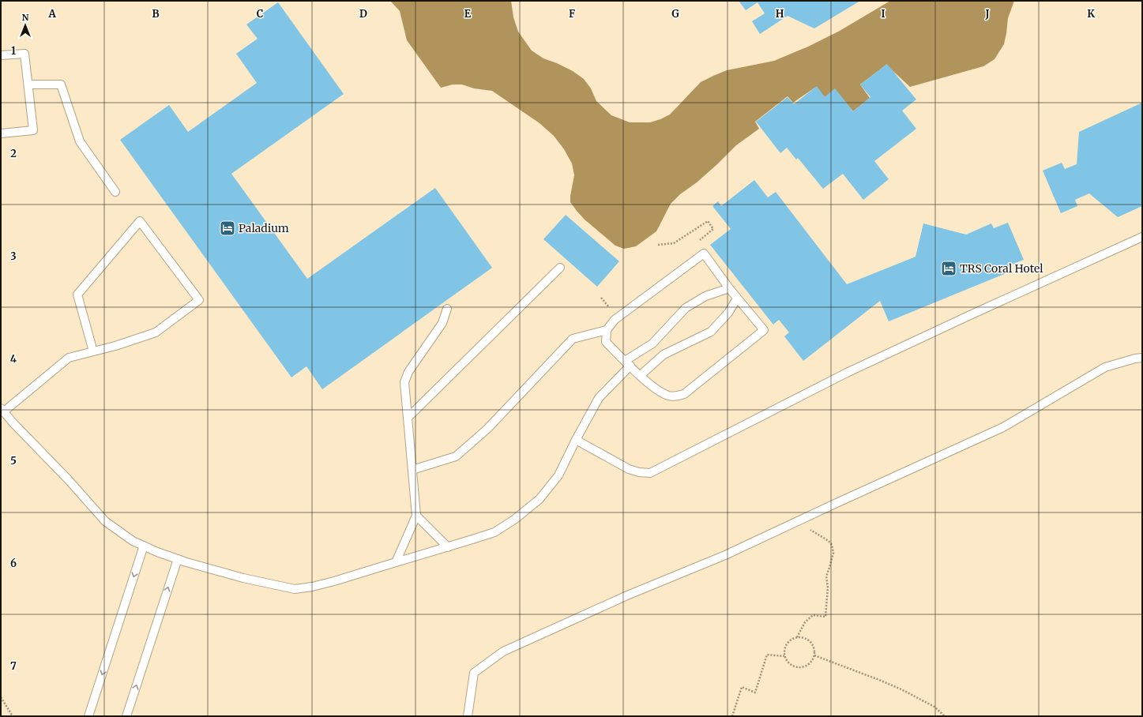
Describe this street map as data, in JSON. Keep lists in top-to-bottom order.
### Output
{
  "places": {
    "hotel": ["Paladium", "TRS Coral Hotel"]
  },
  "north": "top",
  "grid": {
    "columns": [
      "A",
      "B",
      "C",
      "D",
      "E",
      "F",
      "G",
      "H",
      "I",
      "J",
      "K"
    ],
    "rows": [
      "1",
      "2",
      "3",
      "4",
      "5",
      "6",
      "7"
    ]
  }
}
